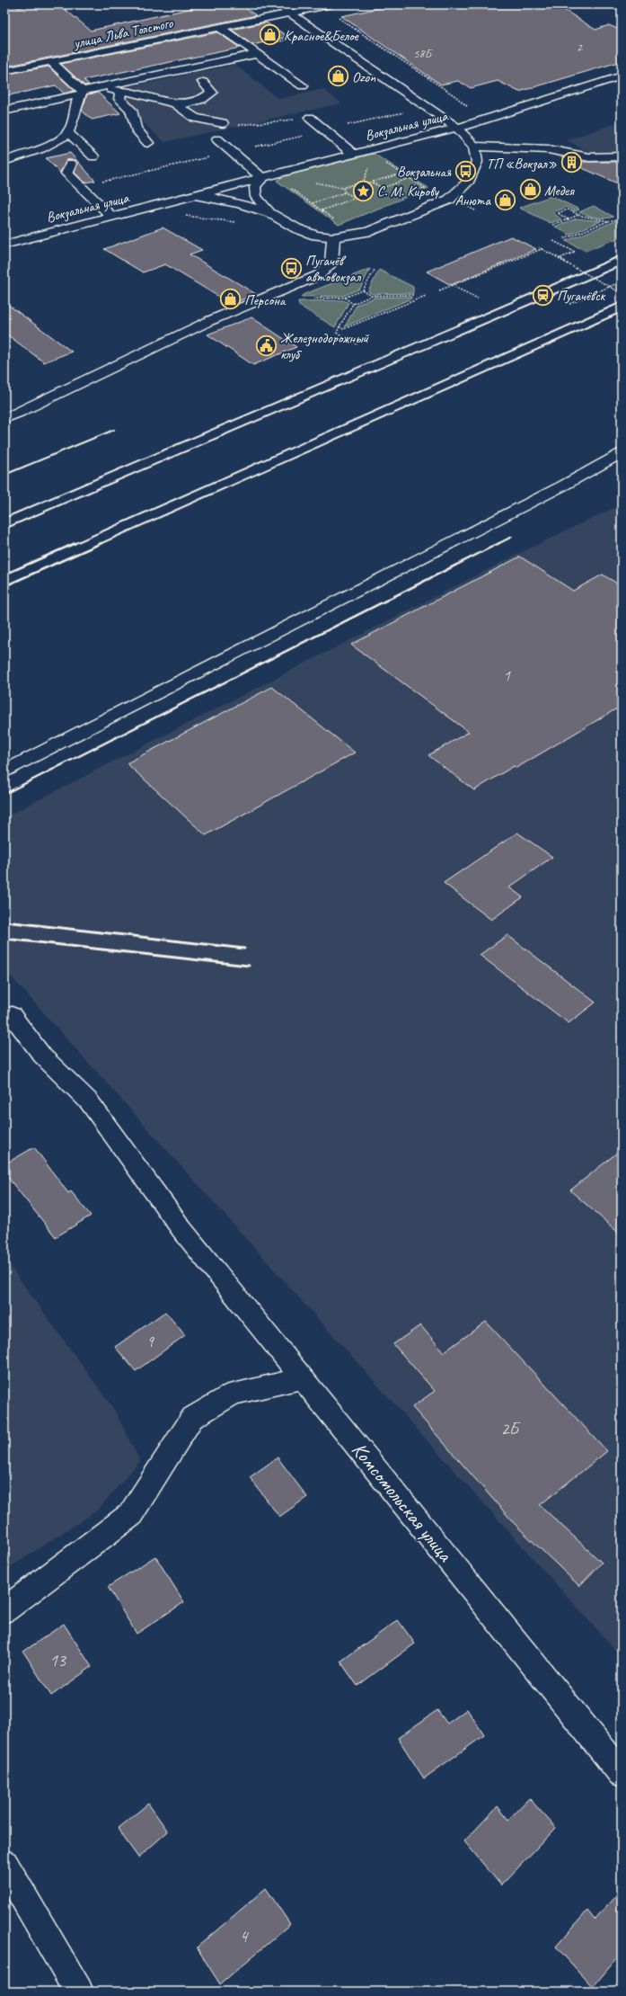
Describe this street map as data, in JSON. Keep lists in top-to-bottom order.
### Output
{
  "streets": {
    "street": ["улица Льва Толстого", "Вокзальная улица", "Комсомольская улица"]
  },
  "places": {
    "shop": [
      "Красное&Белое",
      "Ozon",
      "Медея",
      "Анюта",
      "Персона"
    ],
    "building": ["ТП «Вокзал»"],
    "bus stop": ["Вокзальная", "Пугачёв автовокзал"],
    "place": ["С. М. Кирову"],
    "station": ["Пугачёвск"],
    "public building": ["Железнодорожный клуб"]
  },
  "house_numbers": [
    "2",
    "58Б",
    "1",
    "9",
    "2Б",
    "13",
    "4"
  ]
}
